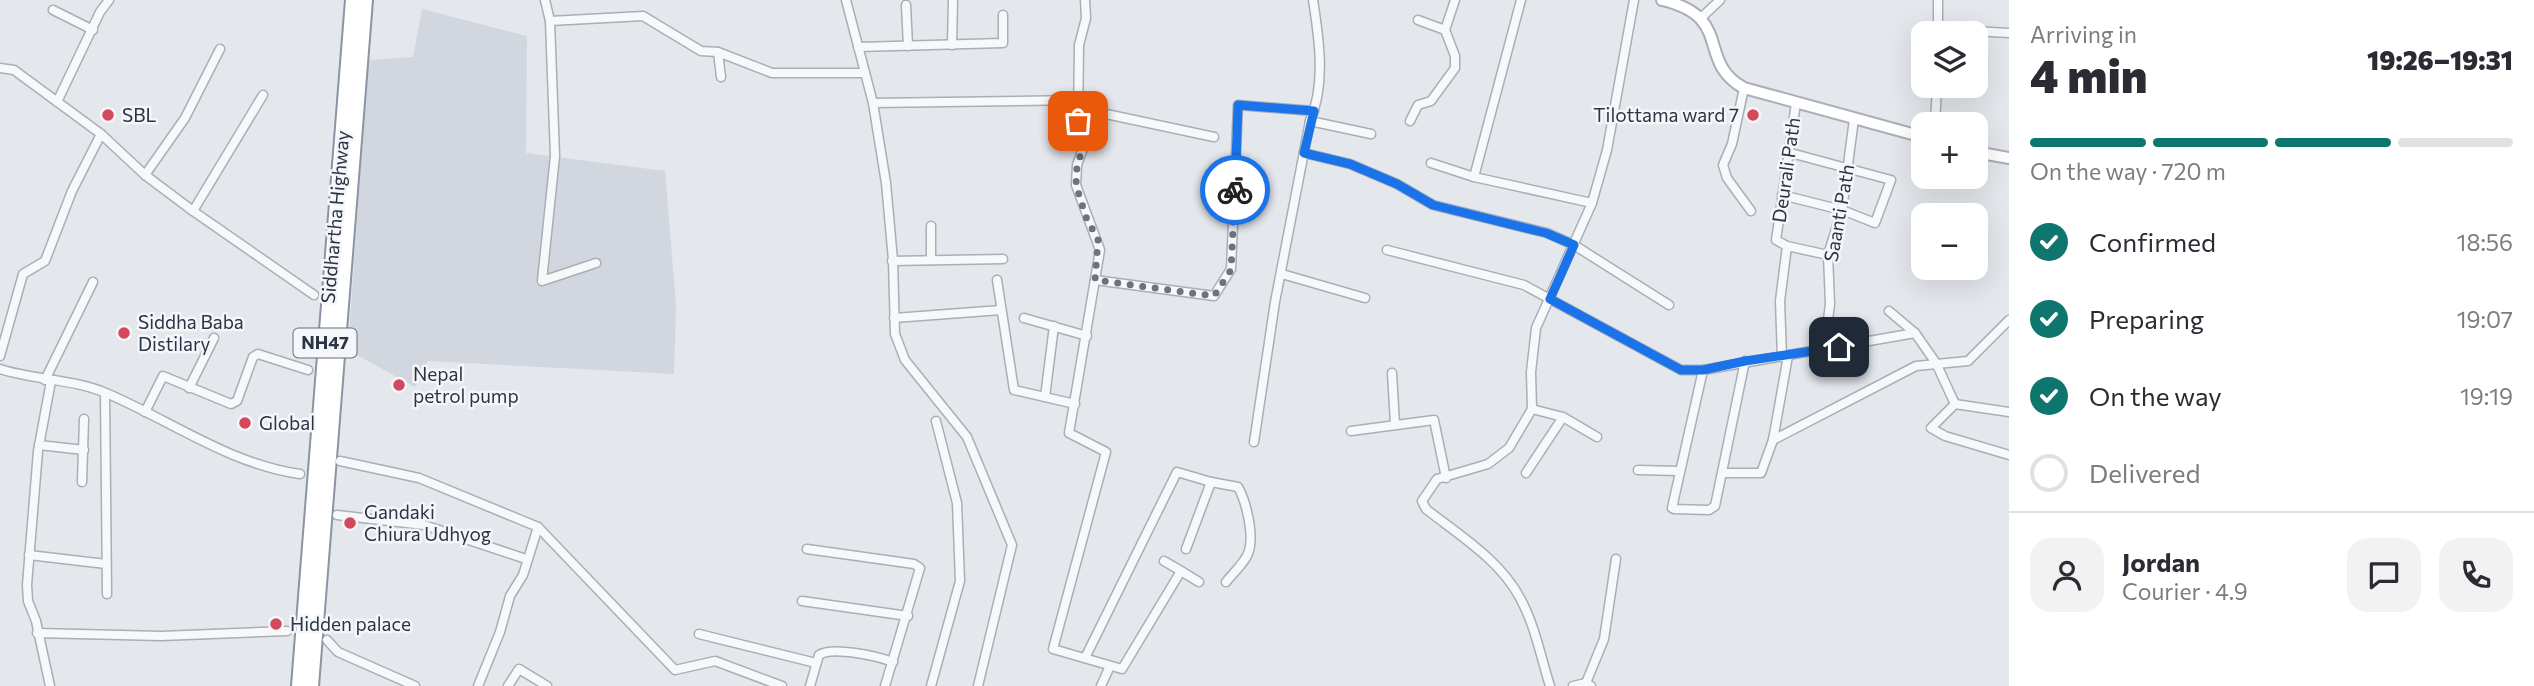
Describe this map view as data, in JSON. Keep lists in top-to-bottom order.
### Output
{
  "streets": {
    "highway": ["Siddhartha Highway", "NH47"],
    "street": ["Deurali Path", "Saanti Path"]
  },
  "places": [
    "SBL",
    "Tilottama ward 7",
    "Siddha Baba Distilary",
    "Nepal petrol pump",
    "Global",
    "Gandaki Chiura Udhyog",
    "Hidden palace"
  ],
  "page": {
    "heading": ["4 min", "Arriving in", "19:26–19:31"],
    "panel": ["Jordan", "Courier · 4.9"],
    "map_buttons": ["+", "−"],
    "bar": "On the way · 720 m",
    "list": [
      ["Confirmed", "18:56"],
      ["Preparing", "19:07"],
      ["On the way", "19:19"],
      "Delivered"
    ]
  }
}
